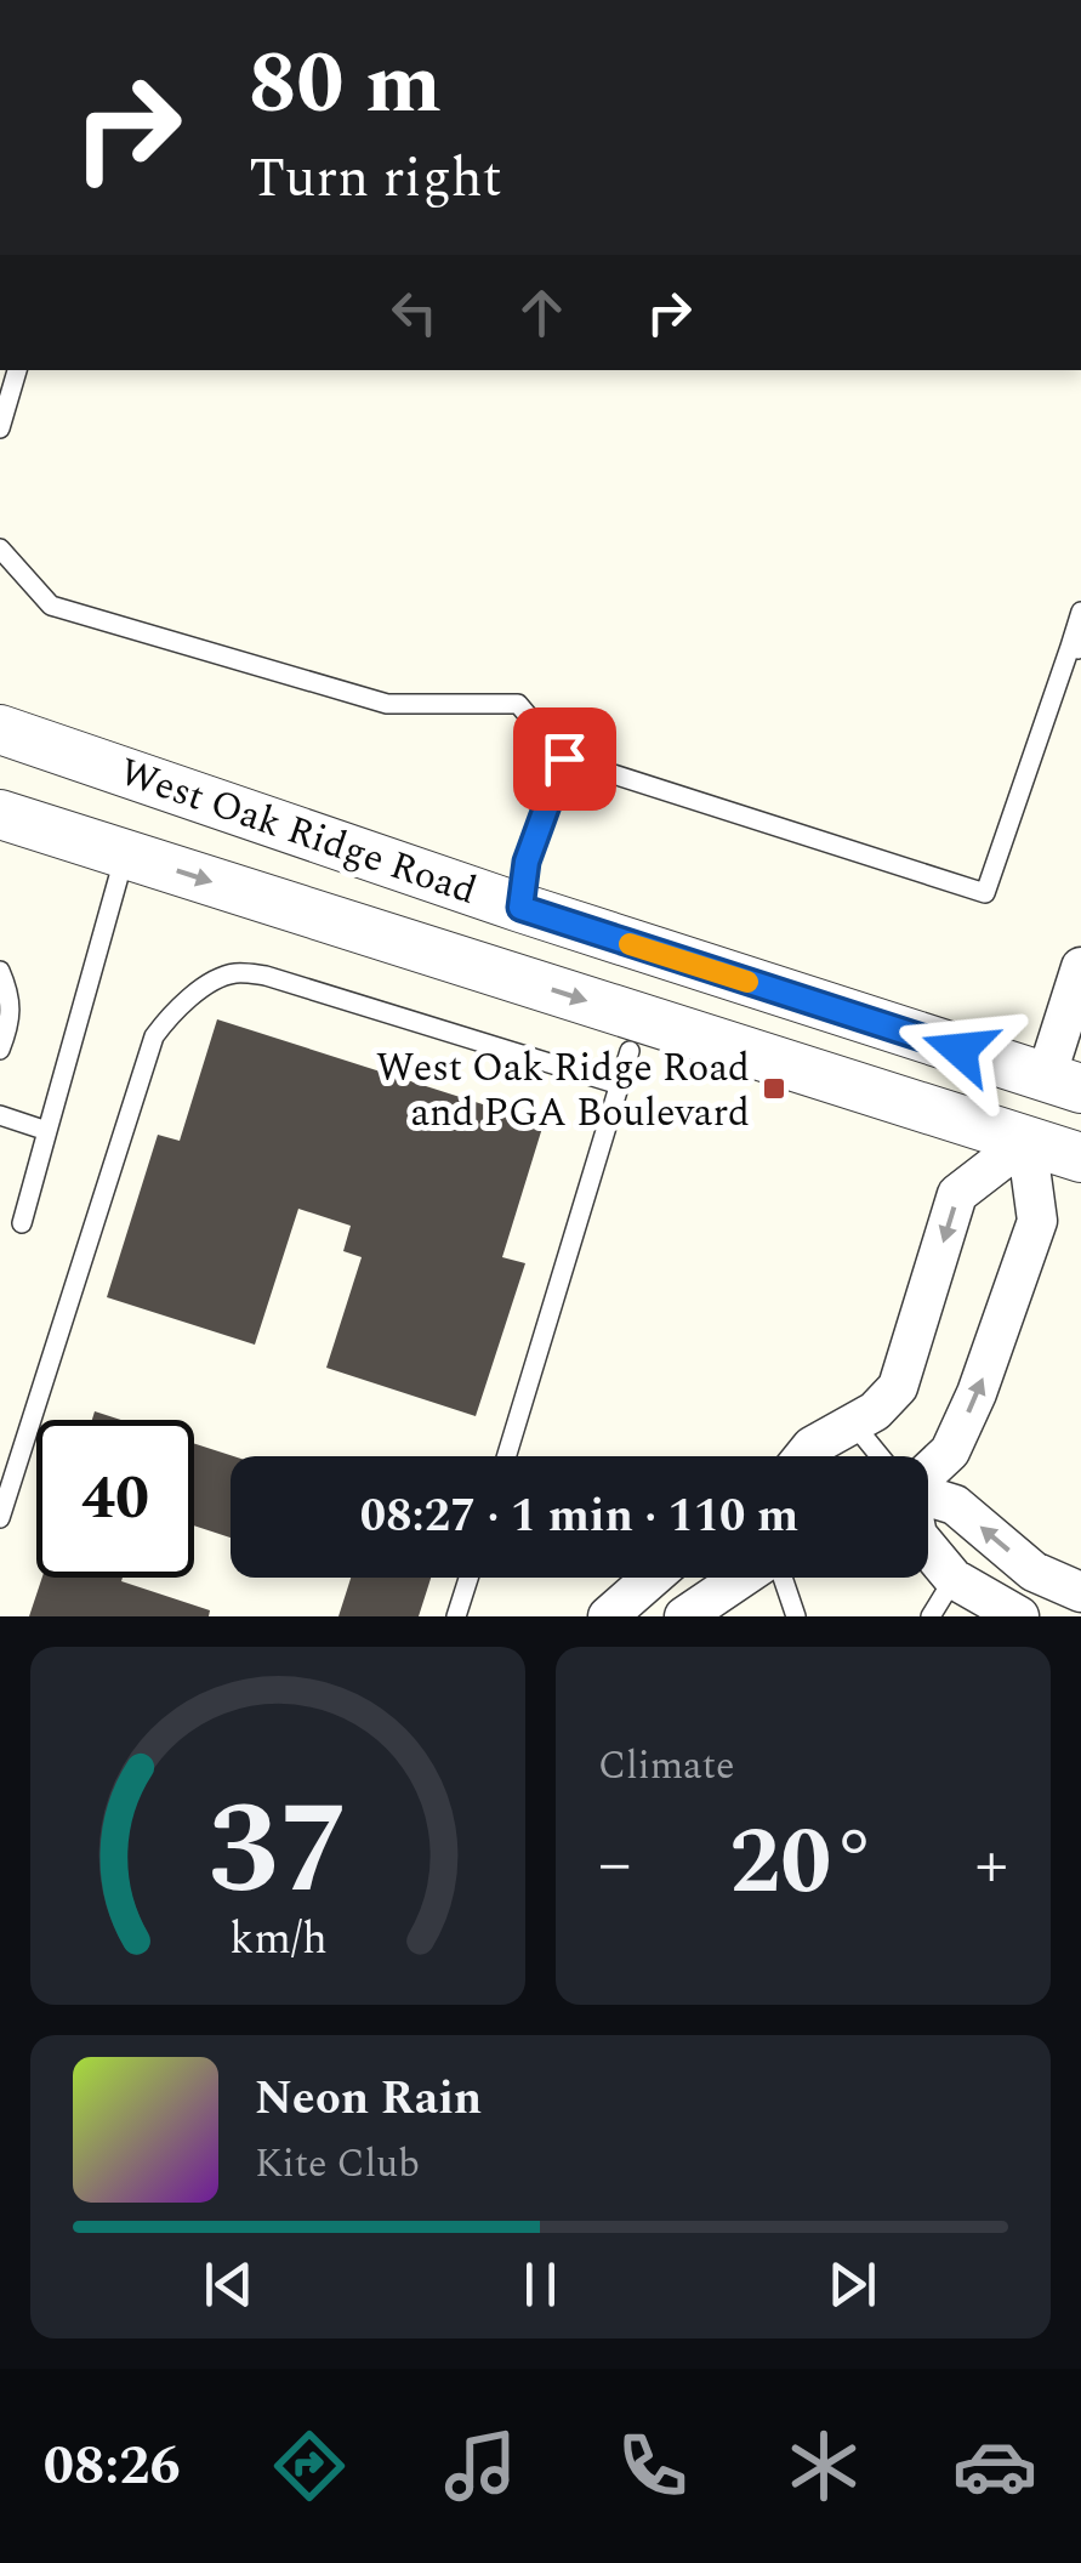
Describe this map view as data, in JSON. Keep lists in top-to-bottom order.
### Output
{
  "streets": {
    "street": ["West Oak Ridge Road"]
  },
  "places": {
    "transit": ["West Oak Ridge Road and PGA Boulevard"]
  },
  "page": {
    "turn": ["80 m", "Turn right"],
    "limit": "40",
    "trip": "08:27 · 1 min · 110 m",
    "tile": "Climate",
    "heat": ["−", "20°", "+"],
    "song": ["Neon Rain", "Kite Club"],
    "tabs": "08:26",
    "gauge": ["37", "km/h"]
  }
}
